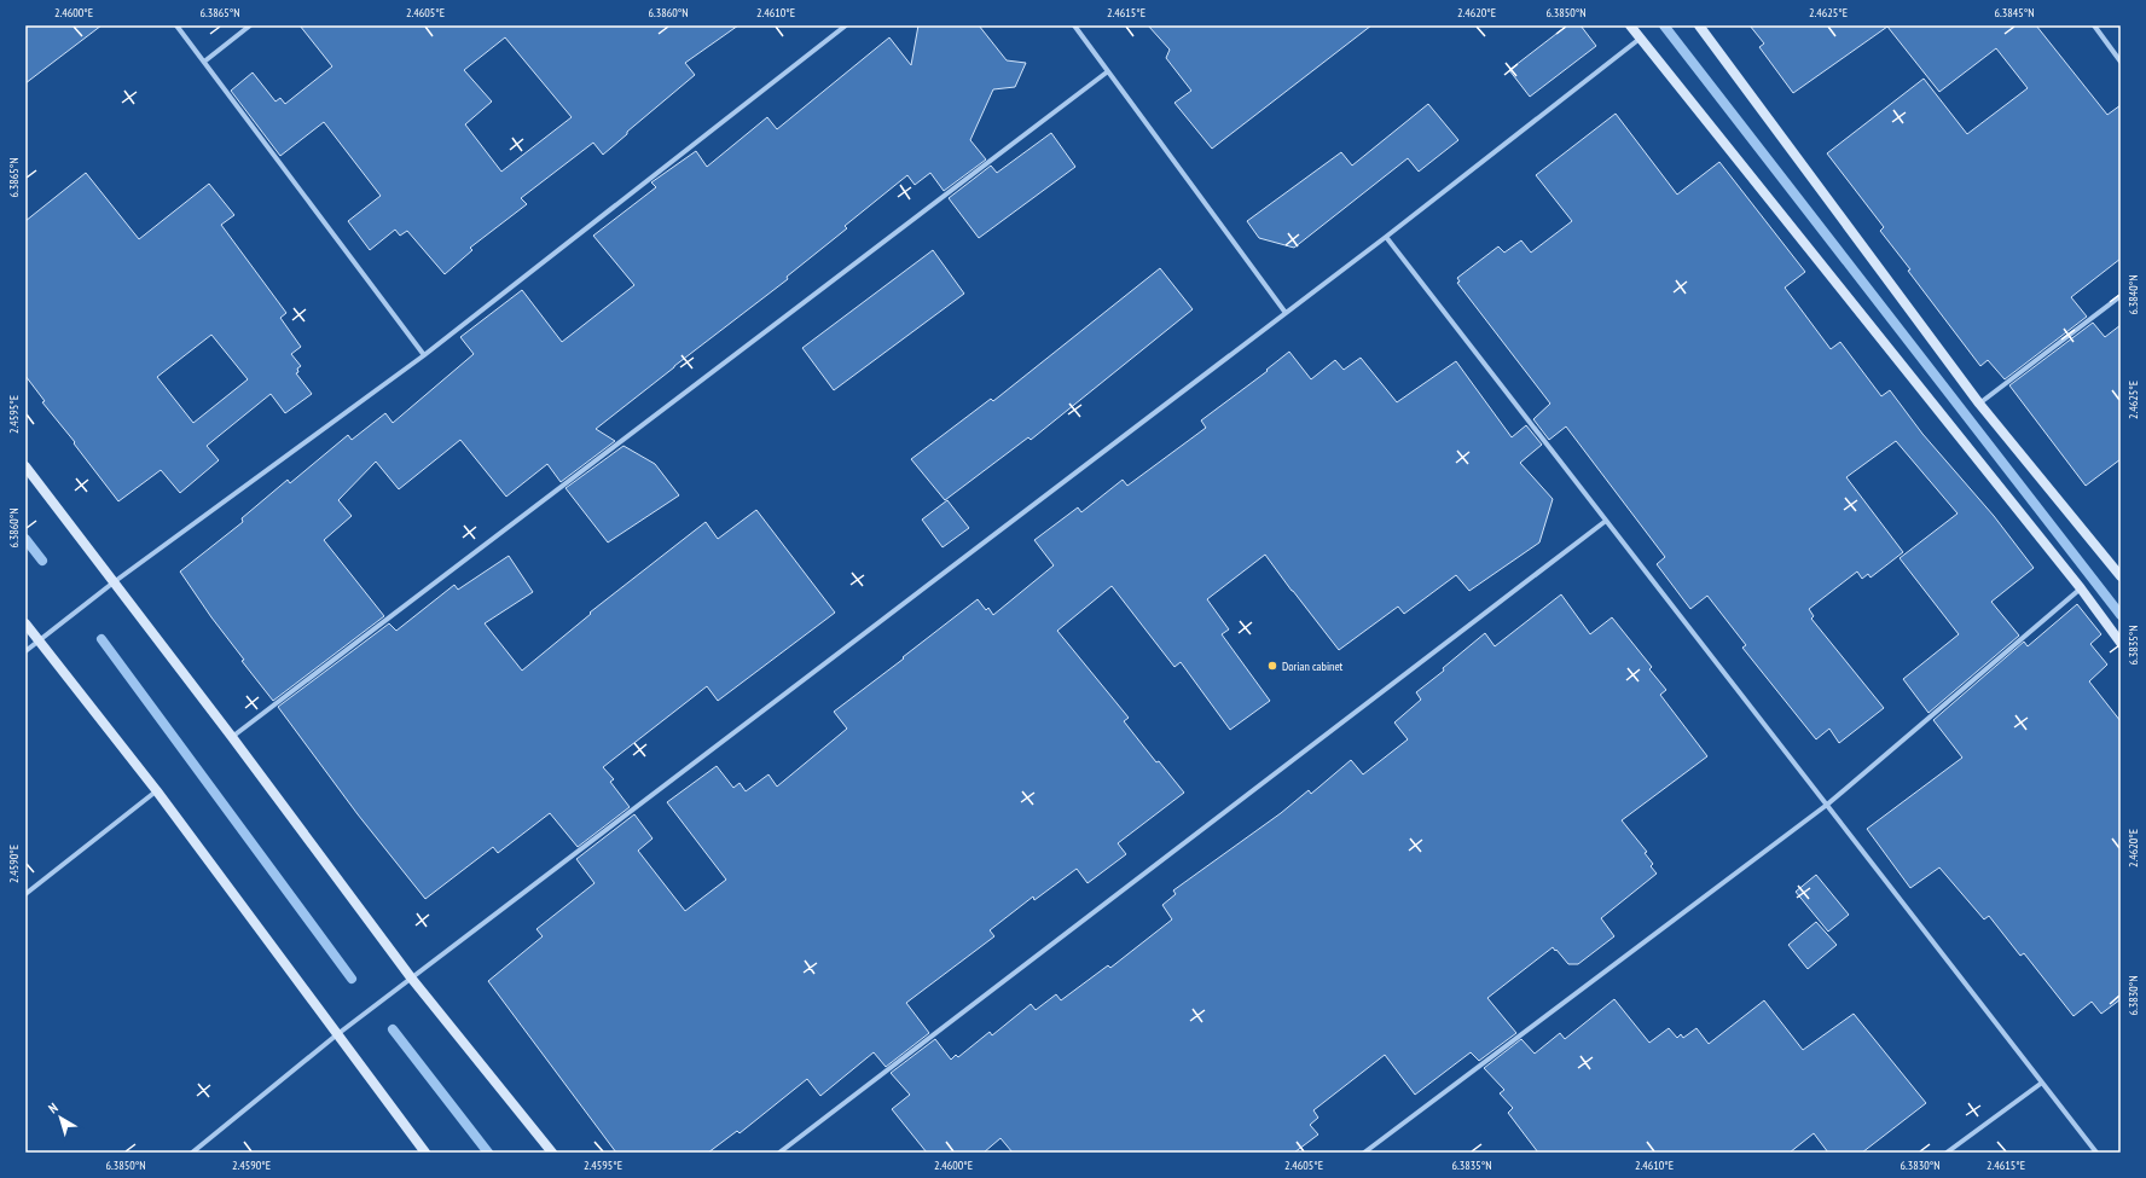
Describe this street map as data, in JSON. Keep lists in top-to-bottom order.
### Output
{
  "places": ["Dorian cabinet"],
  "north": "top left",
  "coordinates": [
    "2.4600°E",
    "6.3865°N",
    "2.4605°E",
    "6.3860°N",
    "2.4610°E",
    "2.4615°E",
    "2.4620°E",
    "6.3850°N",
    "2.4625°E",
    "6.3845°N",
    "6.3840°N",
    "2.4595°E",
    "6.3835°N",
    "2.4590°E",
    "6.3830°N"
  ]
}
